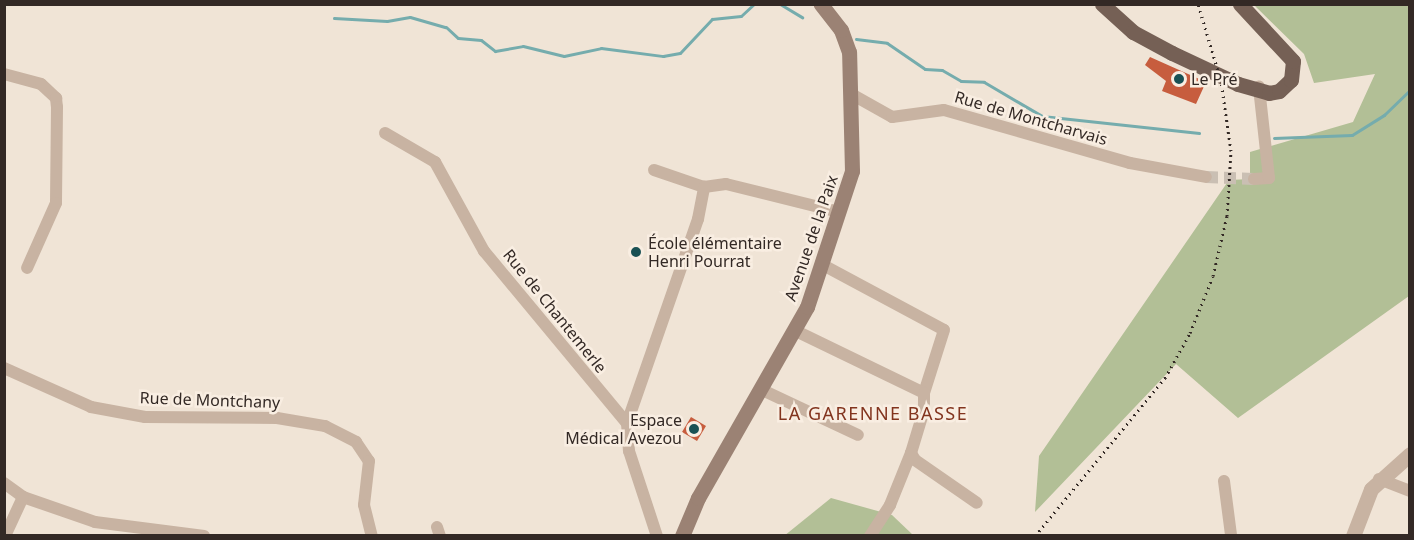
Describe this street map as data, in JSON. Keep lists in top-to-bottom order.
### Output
{
  "streets": {
    "main road": ["Avenue de la Paix"],
    "street": ["Rue de Montcharvais", "Rue de Chantemerle", "Rue de Montchany"]
  },
  "crossings": [
    ["Rue de Montcharvais", "Avenue de la Paix"]
  ],
  "districts": ["LA GARENNE BASSE"],
  "places": ["Le Pré", "École élémentaire Henri Pourrat", "Espace Médical Avezou"]
}
